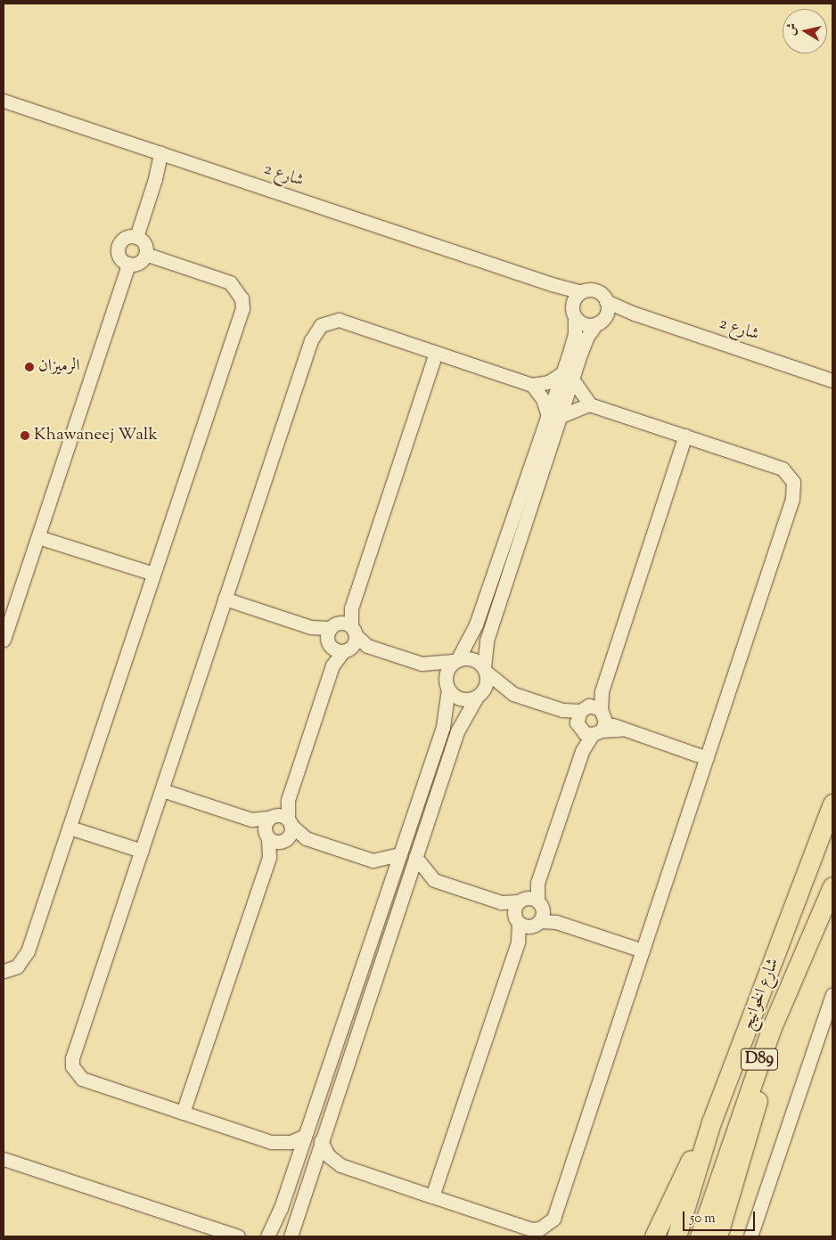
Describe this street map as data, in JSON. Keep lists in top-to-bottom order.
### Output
{
  "streets": {
    "highway": ["شارع الخوانيج", "D89"],
    "street": ["شارع 2"]
  },
  "places": ["الرميزان", "Khawaneej Walk"],
  "scale_bar": "50 m",
  "north": "left"
}
